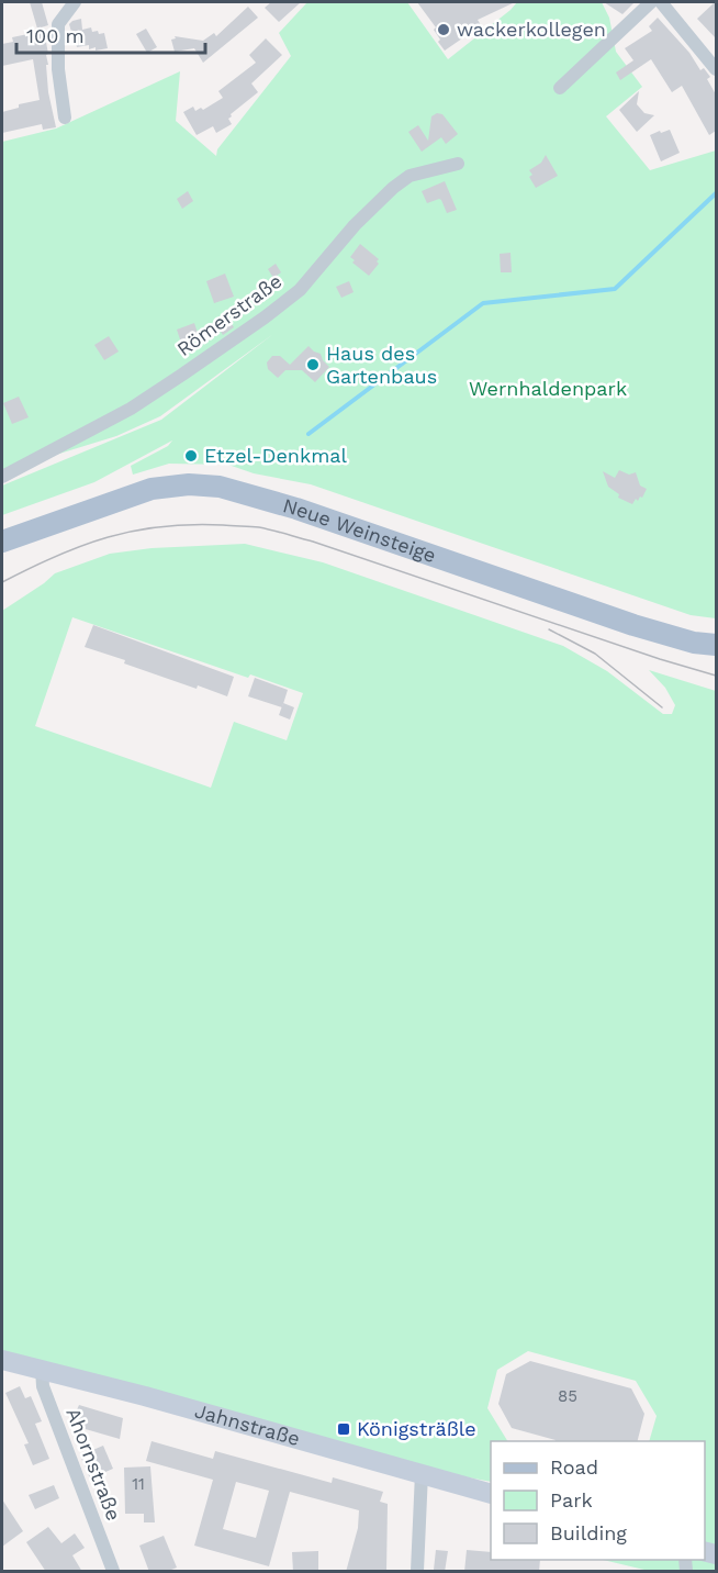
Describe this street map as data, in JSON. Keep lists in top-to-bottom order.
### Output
{
  "streets": {
    "main road": ["Neue Weinsteige", "Jahnstraße"],
    "street": ["Römerstraße", "Ahornstraße"]
  },
  "crossings": [
    ["Jahnstraße", "Ahornstraße"]
  ],
  "parks": ["Wernhaldenpark"],
  "places": {
    "other": ["wackerkollegen", "Haus des Gartenbaus", "Etzel-Denkmal"],
    "transit": ["Königsträßle"]
  },
  "house_numbers": ["85", "11"],
  "legend": ["Road", "Park", "Building"],
  "scale_bar": "100 m"
}
